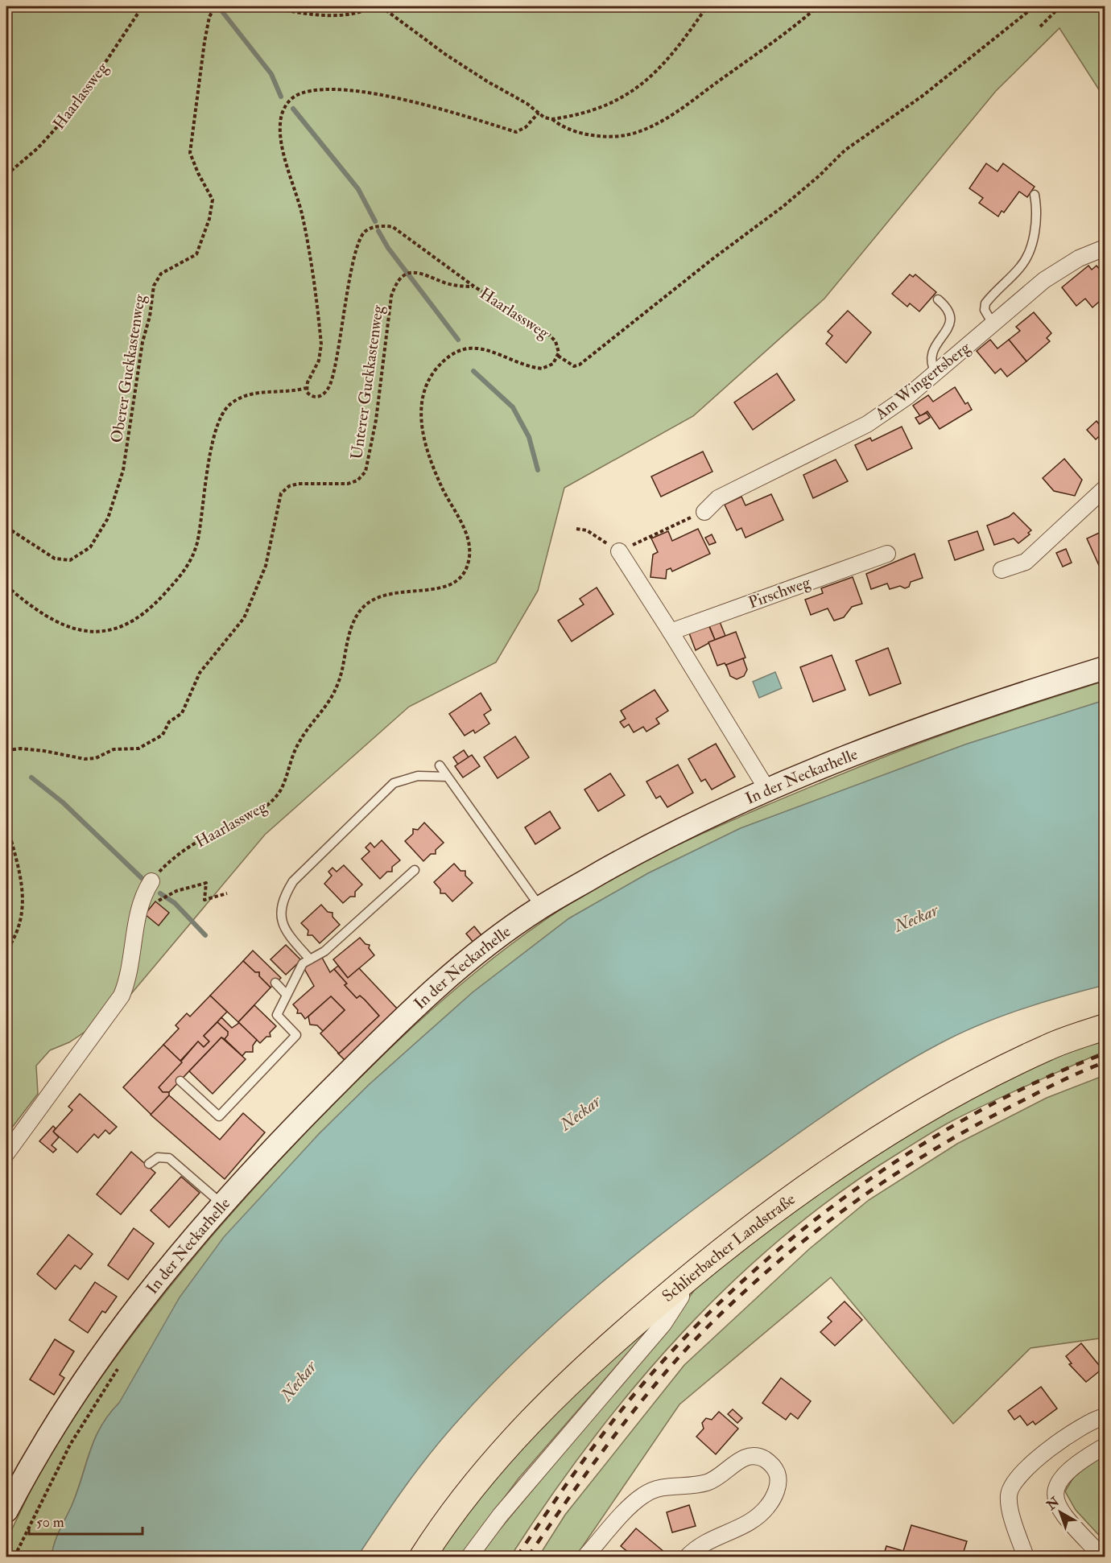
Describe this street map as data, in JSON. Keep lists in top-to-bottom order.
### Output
{
  "streets": {
    "main road": ["In der Neckarhelle", "Schlierbacher Landstraße"],
    "street": ["Am Wingertsberg", "Pirschweg"],
    "path": ["Haarlassweg", "Oberer Guckkastenweg", "Unterer Guckkastenweg"]
  },
  "crossings": [
    ["Haarlassweg", "Unterer Guckkastenweg"]
  ],
  "water": ["Neckar"],
  "scale_bar": "50 m",
  "north": "top left"
}
